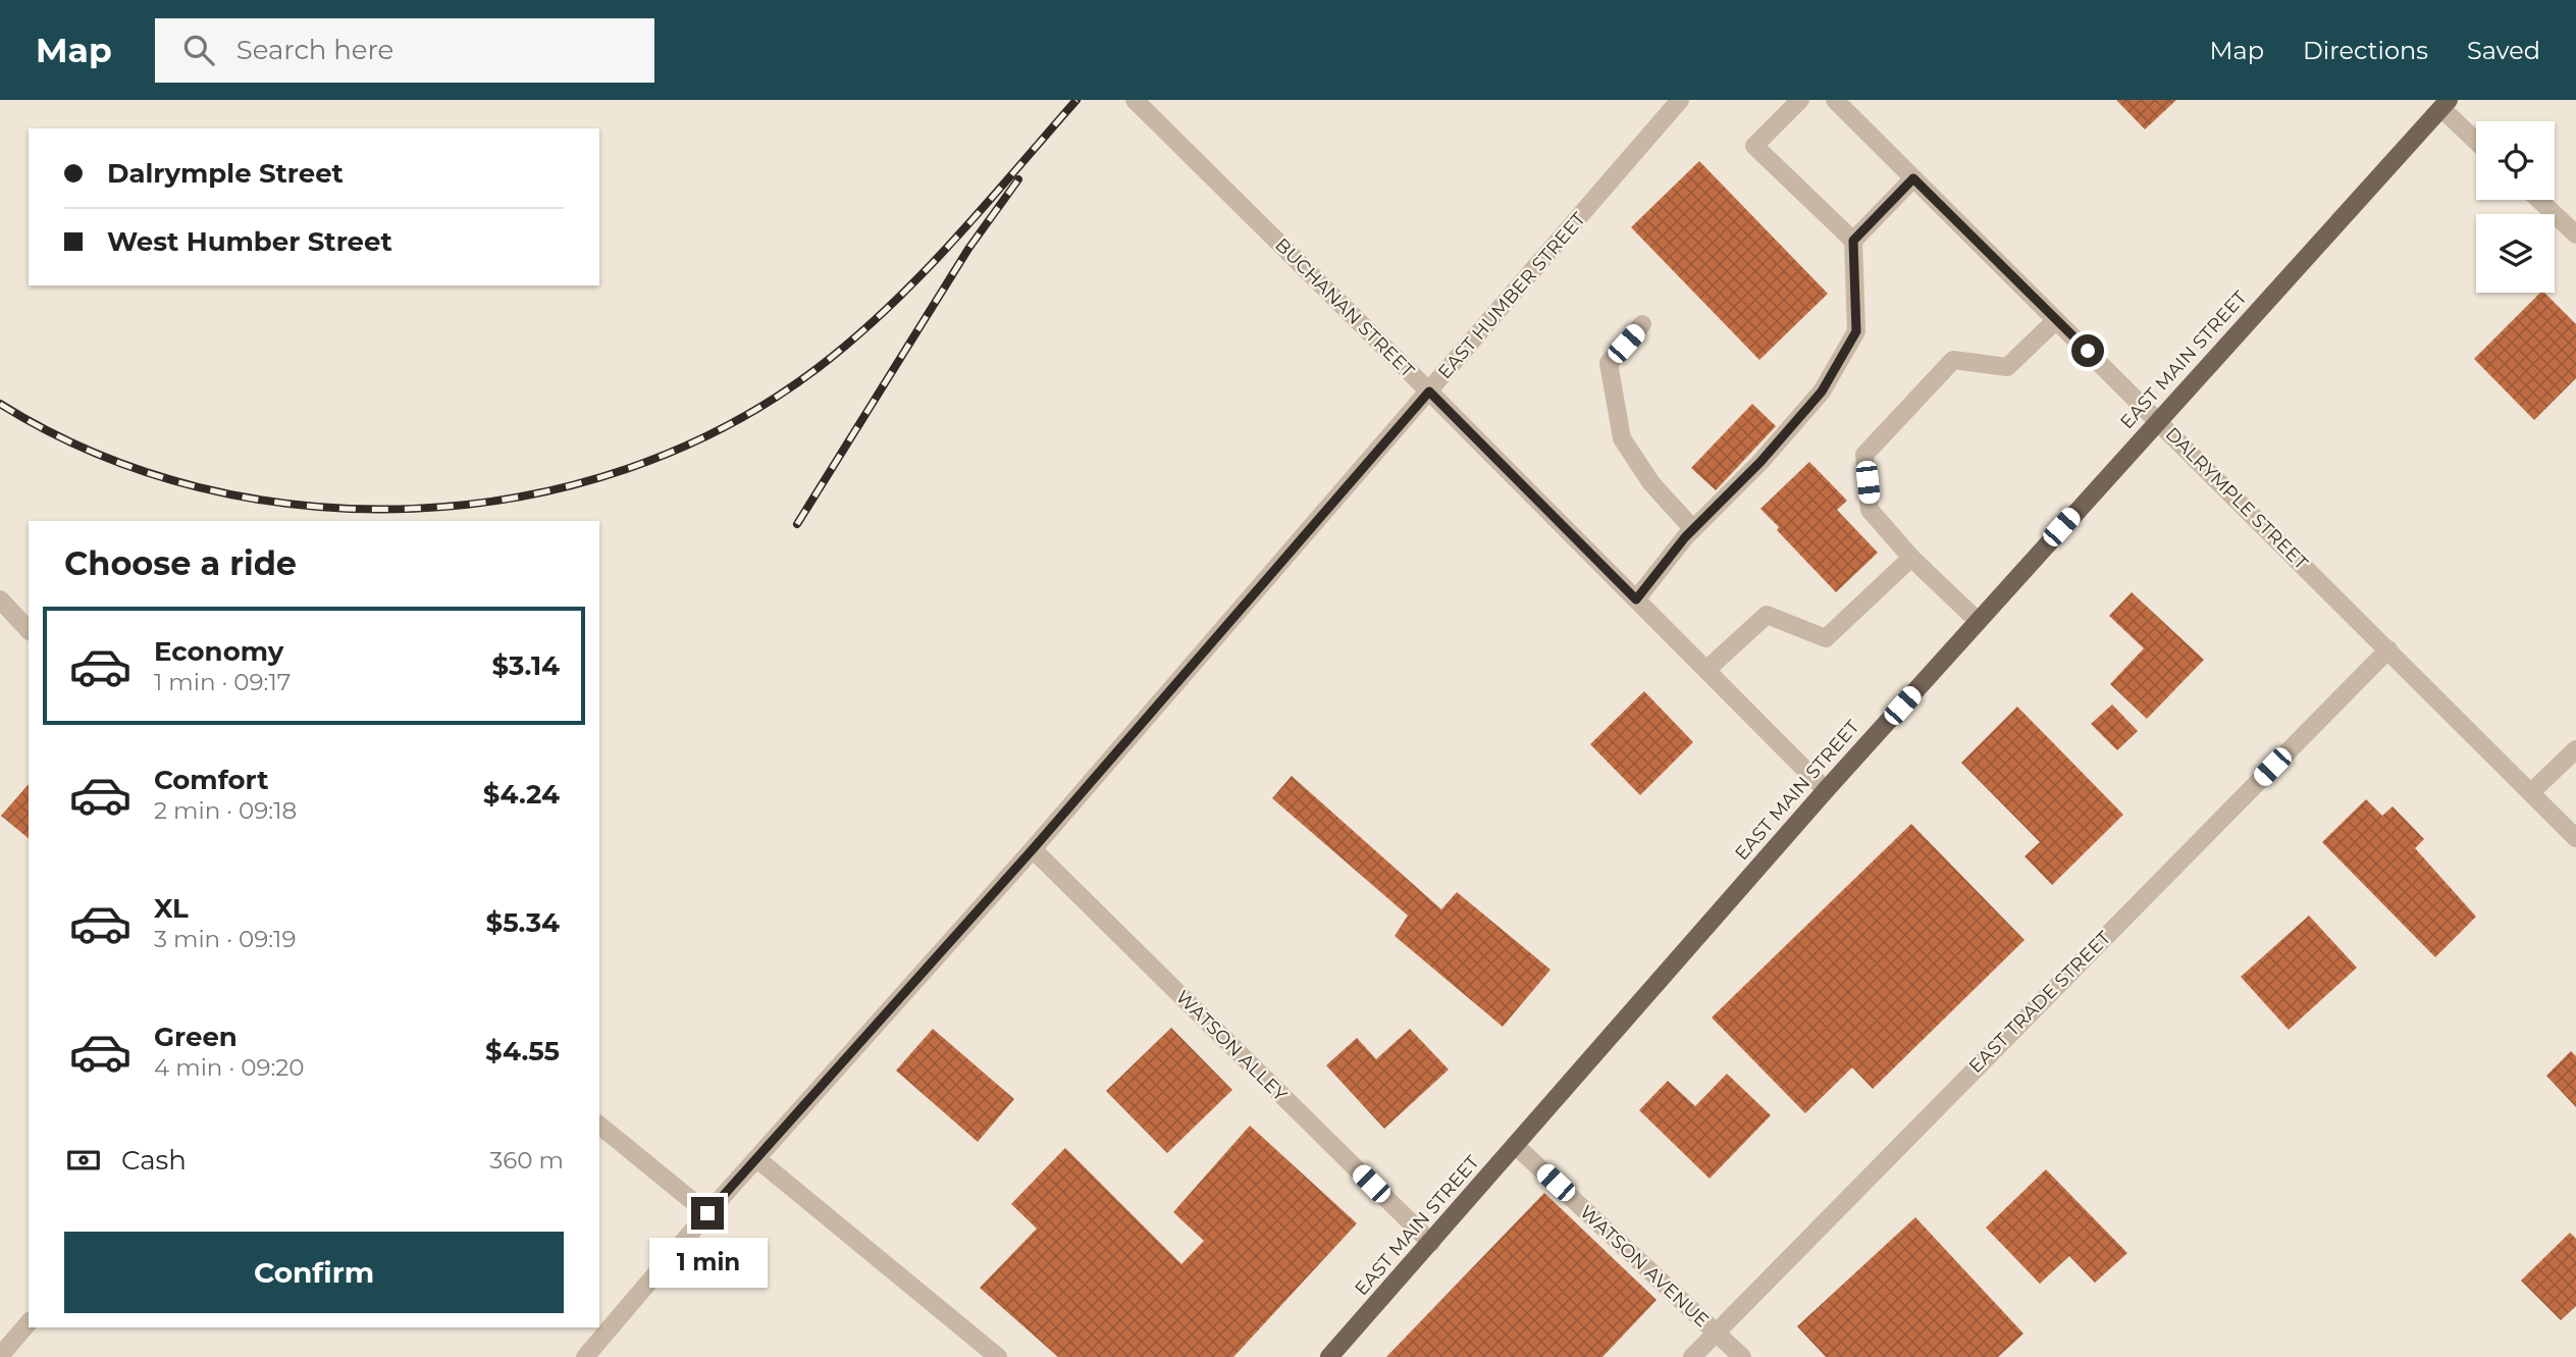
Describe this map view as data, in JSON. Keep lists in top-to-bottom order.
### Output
{
  "streets": {
    "main road": ["EAST MAIN STREET"],
    "street": [
      "EAST HUMBER STREET",
      "BUCHANAN STREET",
      "DALRYMPLE STREET",
      "EAST TRADE STREET",
      "WATSON ALLEY",
      "WATSON AVENUE"
    ]
  },
  "crossings": [
    ["EAST HUMBER STREET", "BUCHANAN STREET"],
    ["EAST HUMBER STREET", "WATSON ALLEY"],
    ["BUCHANAN STREET", "EAST MAIN STREET"],
    ["EAST MAIN STREET", "DALRYMPLE STREET"],
    ["EAST MAIN STREET", "WATSON ALLEY"],
    ["EAST MAIN STREET", "WATSON AVENUE"],
    ["DALRYMPLE STREET", "EAST TRADE STREET"],
    ["EAST TRADE STREET", "WATSON AVENUE"]
  ],
  "page": {
    "header": "Map",
    "search": "Search here",
    "nav": ["Map", "Directions", "Saved"],
    "banner": ["Dalrymple Street", "West Humber Street"],
    "heading": "Choose a ride",
    "list": [
      {
        "name": "Economy",
        "note": "1 min · 09:17",
        "value": "$3.14"
      },
      {
        "name": "Comfort",
        "note": "2 min · 09:18",
        "value": "$4.24"
      },
      {
        "name": "XL",
        "note": "3 min · 09:19",
        "value": "$5.34"
      },
      {
        "name": "Green",
        "note": "4 min · 09:20",
        "value": "$4.55"
      }
    ],
    "pay": ["Cash", "360 m"],
    "buttons": "Confirm",
    "bubble": "1 min"
  }
}
